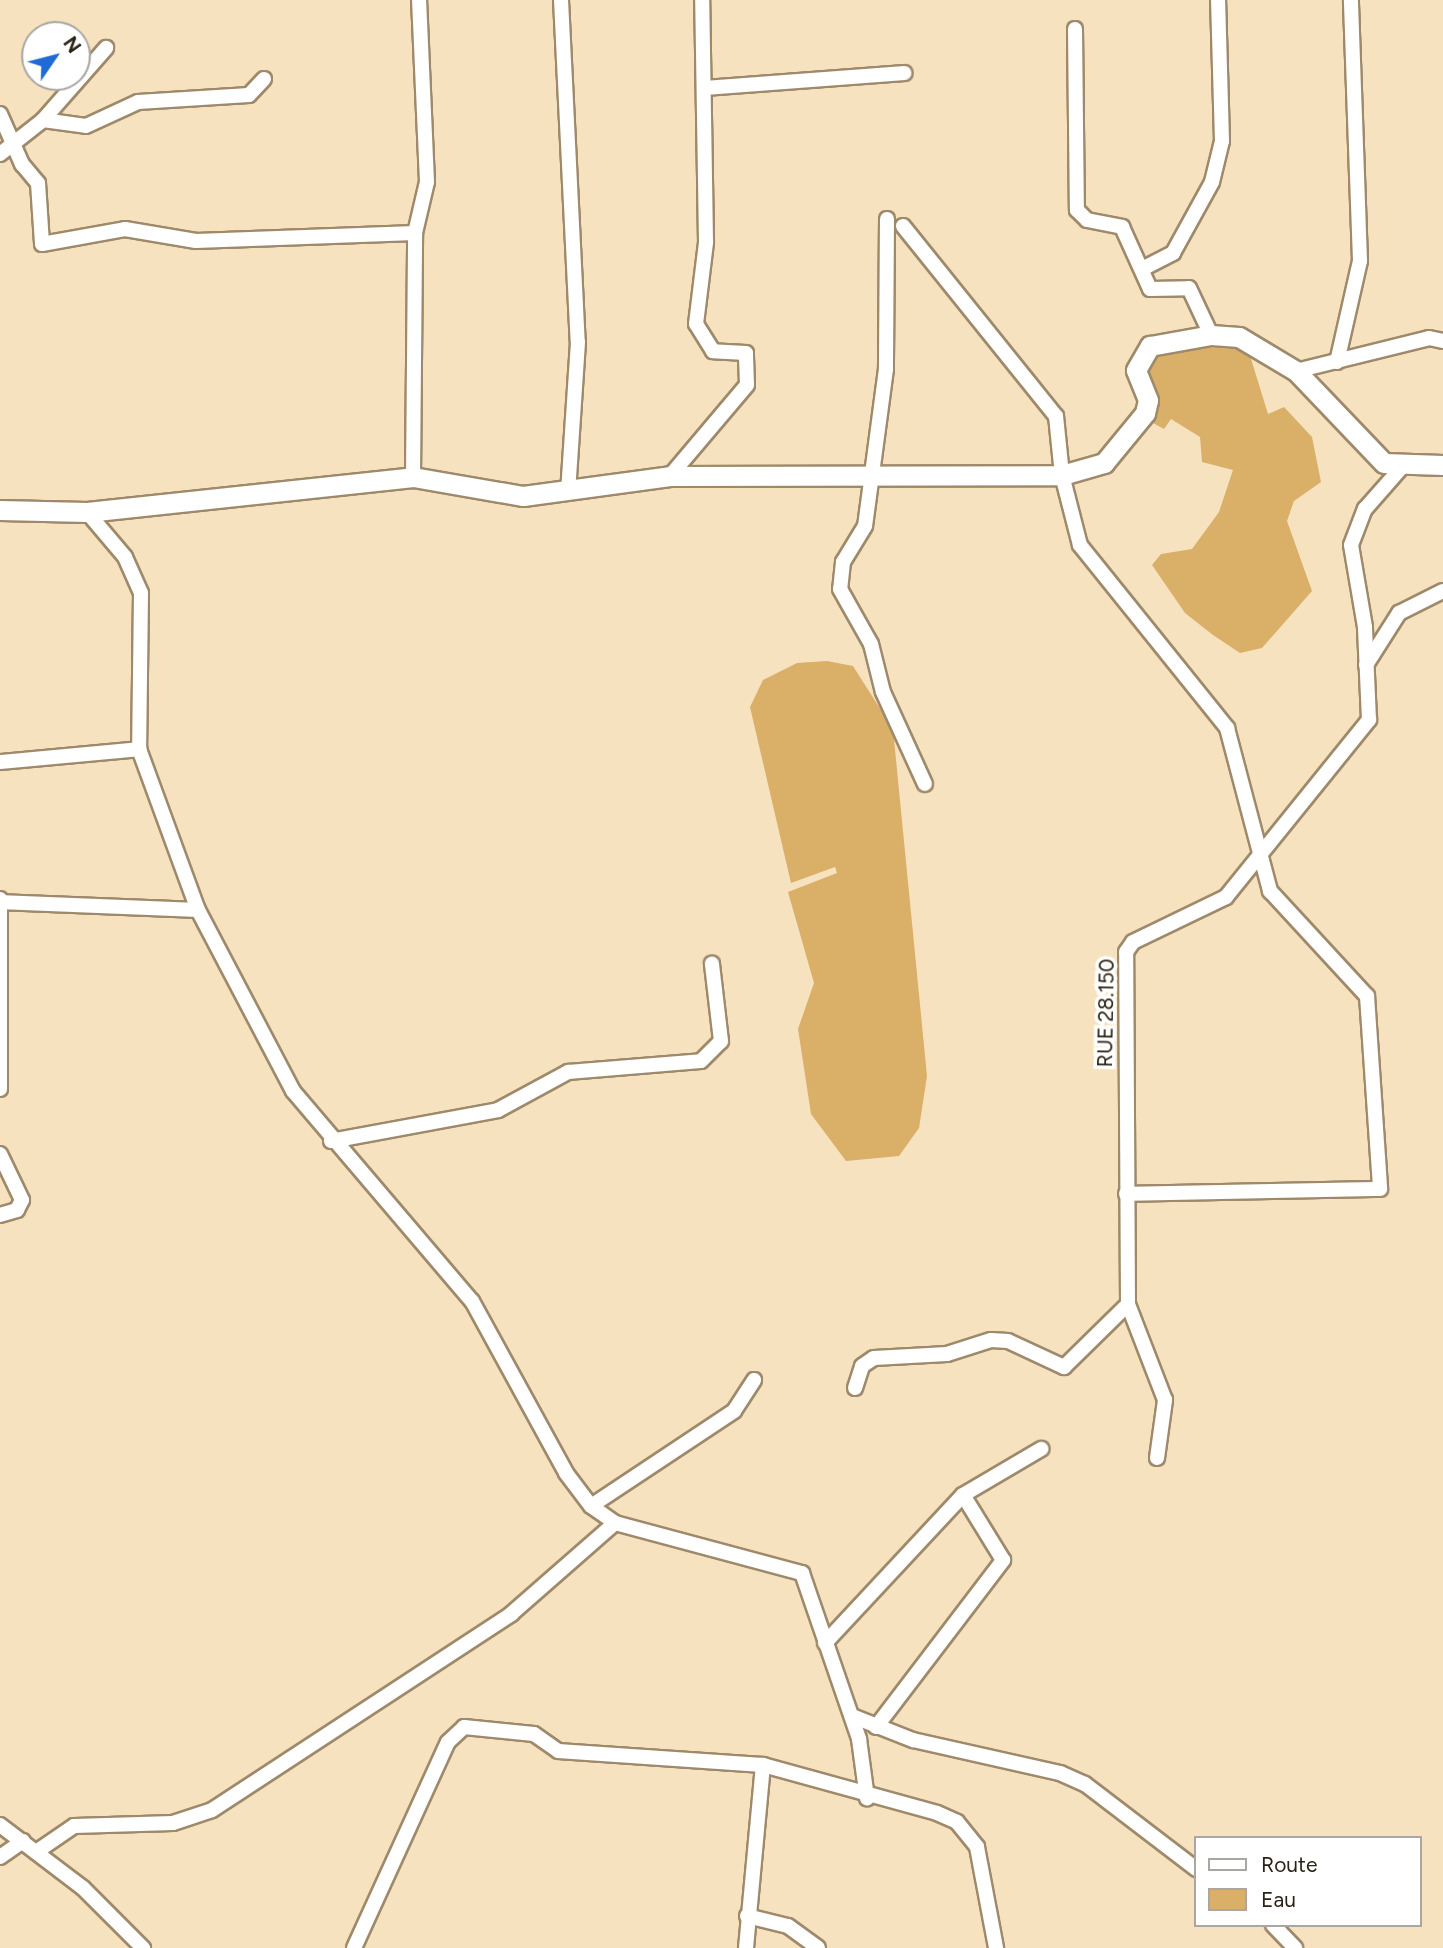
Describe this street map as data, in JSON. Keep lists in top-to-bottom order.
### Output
{
  "streets": {
    "street": ["RUE 28.150"]
  },
  "legend": ["Route", "Eau"],
  "north": "top right"
}
